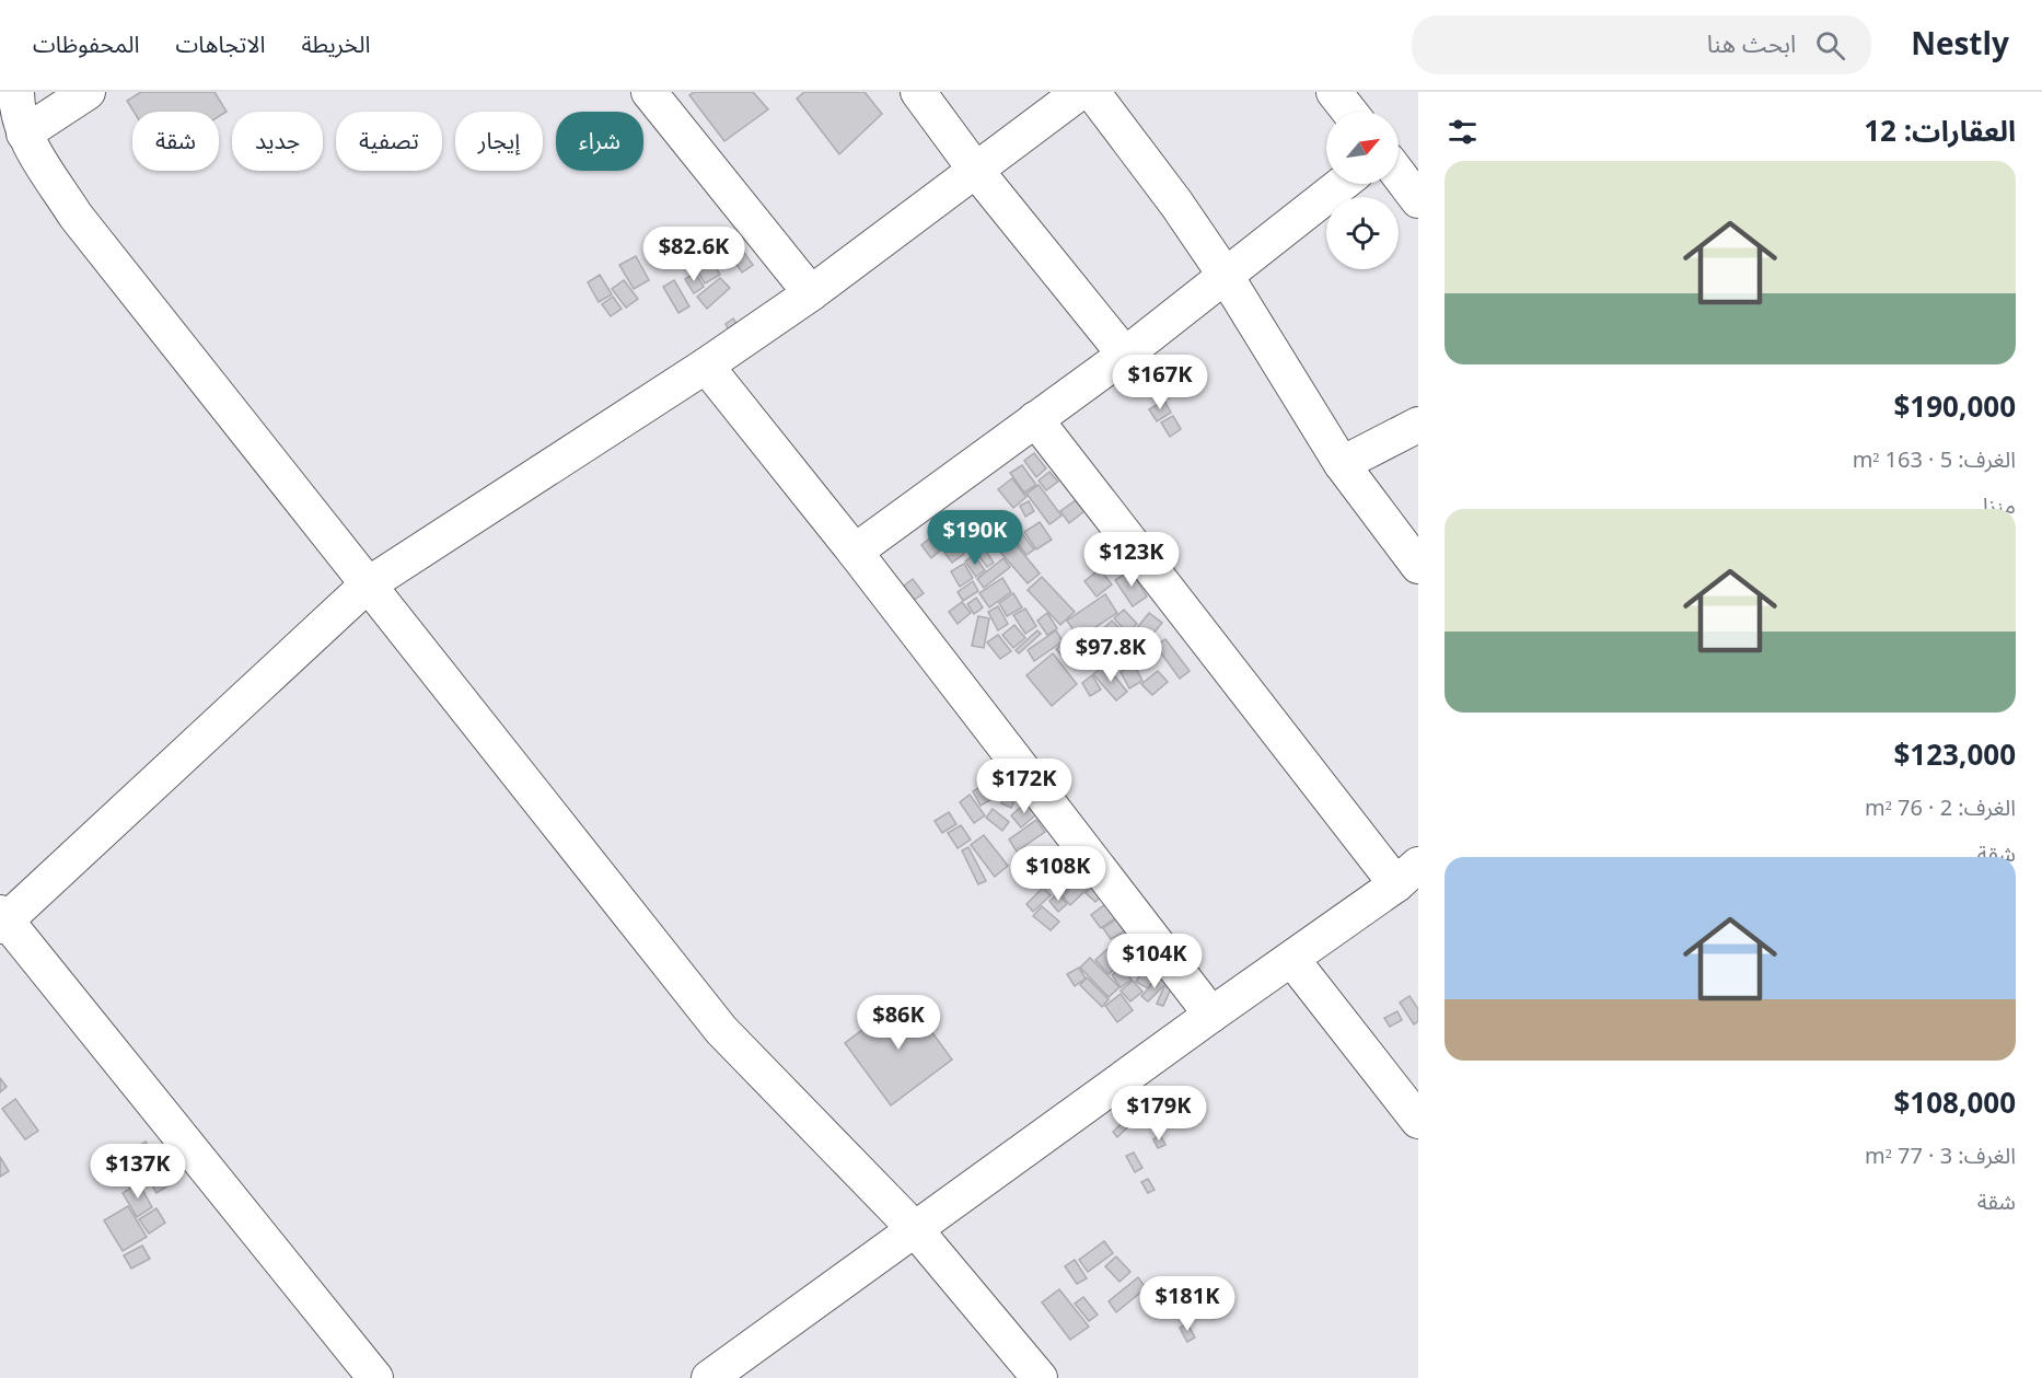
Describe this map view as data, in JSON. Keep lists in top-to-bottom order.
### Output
{
  "north": "top right",
  "page": {
    "header": "Nestly",
    "search": "ابحث هنا",
    "nav": ["الخريطة", "الاتجاهات", "المحفوظات"],
    "heading": "العقارات: 12",
    "chip": [
      "شراء",
      "إيجار",
      "تصفية",
      "جديد",
      "شقة"
    ],
    "list": [
      {
        "name": "$190,000",
        "note": "الغرف: 5 · 163 m² · منزل"
      },
      {
        "name": "$123,000",
        "note": "الغرف: 2 · 76 m² · شقة"
      },
      {
        "name": "$108,000",
        "note": "الغرف: 3 · 77 m² · شقة"
      }
    ],
    "price": [
      "$82.6K",
      "$167K",
      "$190K",
      "$123K",
      "$97.8K",
      "$172K",
      "$108K",
      "$104K",
      "$86K",
      "$179K",
      "$137K",
      "$181K"
    ]
  }
}
